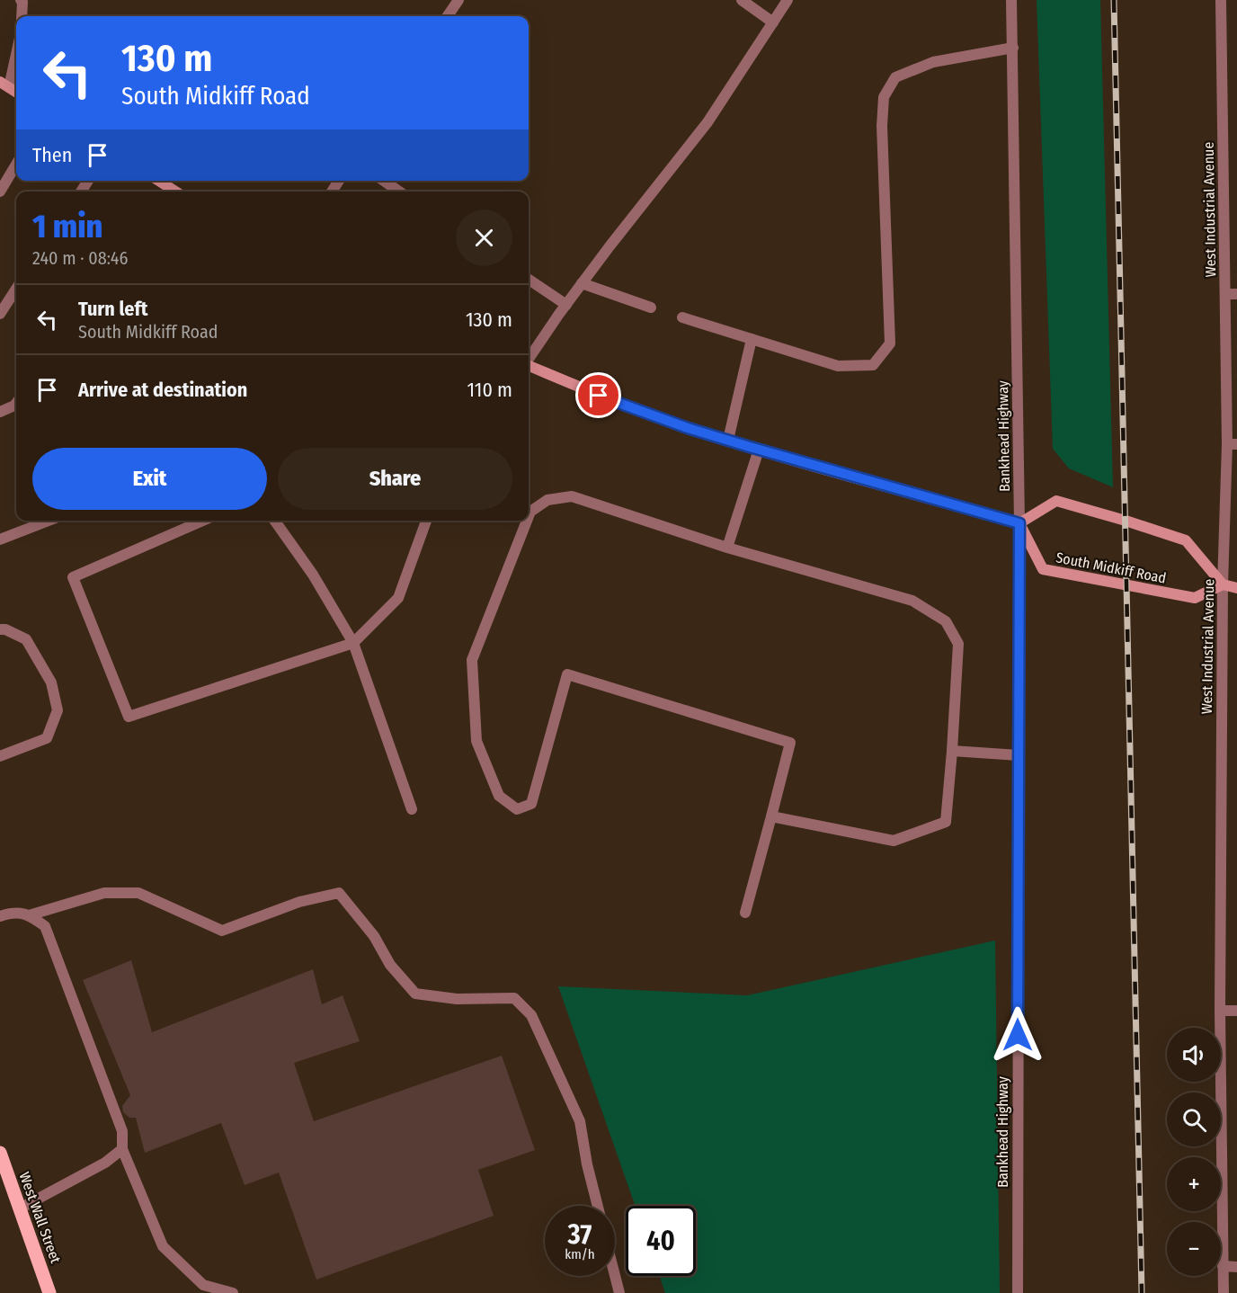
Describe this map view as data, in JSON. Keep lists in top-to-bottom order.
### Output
{
  "streets": {
    "main road": ["South Midkiff Road", "West Wall Street"],
    "street": ["West Industrial Avenue", "Bankhead Highway"]
  },
  "crossings": [
    ["West Industrial Avenue", "South Midkiff Road"],
    ["Bankhead Highway", "South Midkiff Road"]
  ],
  "page": {
    "turn": ["130 m", "South Midkiff Road"],
    "then": "Then",
    "heading": ["1 min", "240 m · 08:46"],
    "list": [
      {
        "name": "Turn left",
        "note": "South Midkiff Road",
        "value": "130 m"
      },
      {
        "name": "Arrive at destination",
        "value": "110 m"
      }
    ],
    "buttons": ["Exit", "Share"],
    "map_buttons": ["+", "−"],
    "speed": "37 km/h",
    "limit": "40"
  }
}
